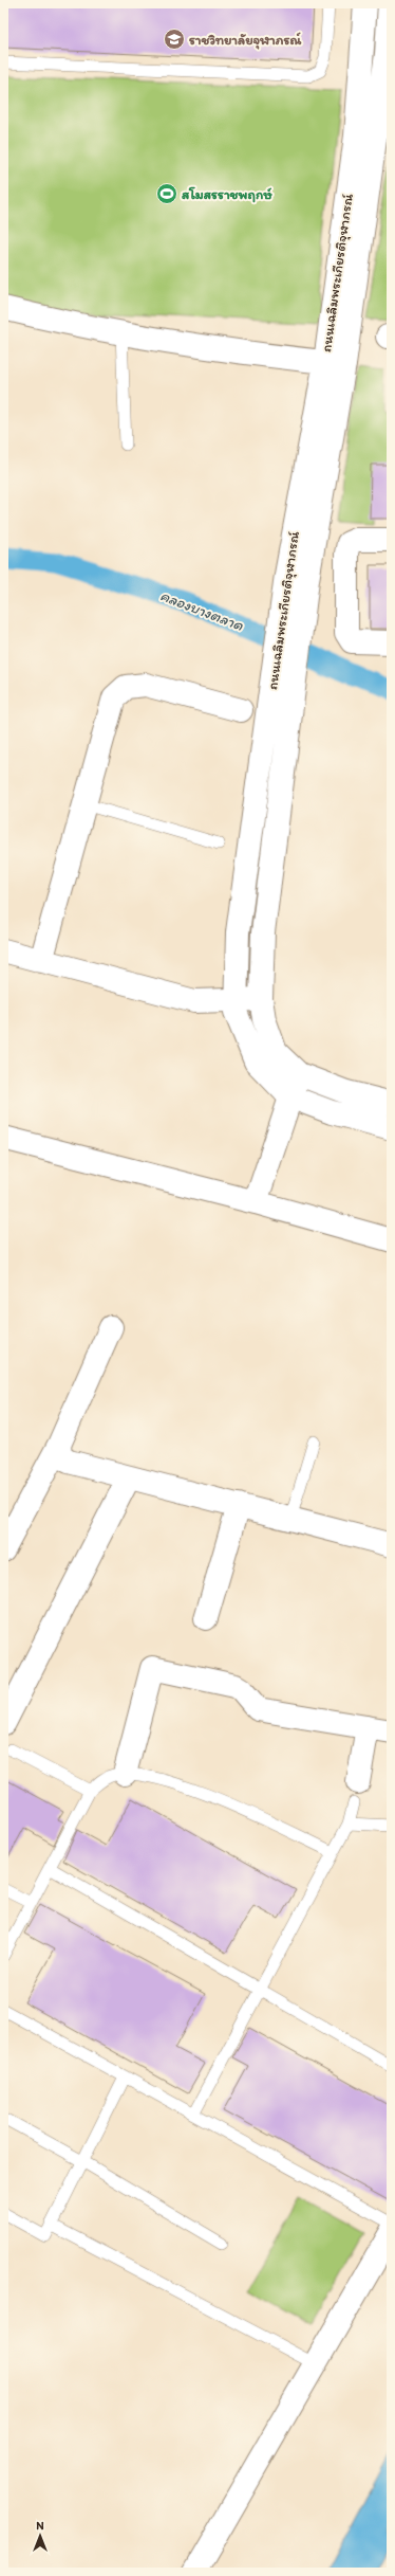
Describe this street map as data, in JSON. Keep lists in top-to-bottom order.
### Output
{
  "streets": {
    "street": ["ถนนเฉลิมพระเกียรติจุฬาภรณ์"]
  },
  "water": ["คลองบางตลาด"],
  "places": {
    "school or university": ["ราชวิทยาลัยจุฬาภรณ์"],
    "sports": ["สโมสรราชพฤกษ์"]
  },
  "north": "top"
}
